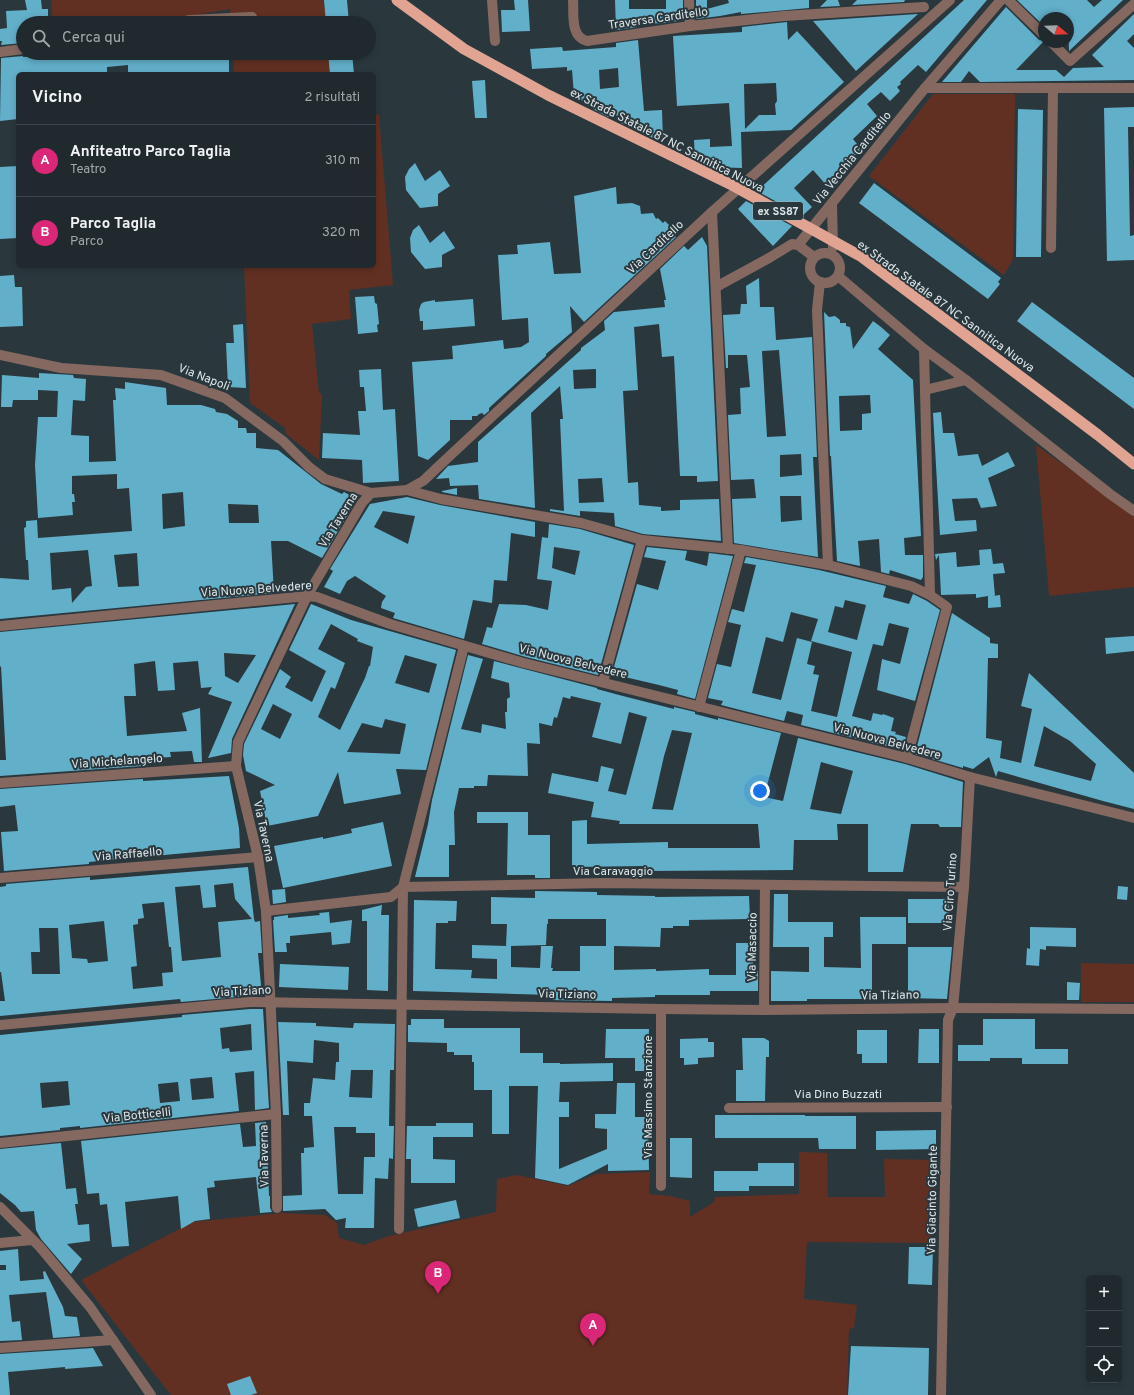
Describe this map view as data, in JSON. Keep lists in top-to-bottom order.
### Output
{
  "streets": {
    "highway": ["ex Strada Statale 87 NC Sannitica Nuova", "ex SS87"],
    "street": [
      "Traversa Carditello",
      "Via Vecchia Carditello",
      "Via Carditello",
      "Via Napoli",
      "Via Taverna",
      "Via Nuova Belvedere",
      "Via Michelangelo",
      "Via Raffaello",
      "Via Caravaggio",
      "Via Ciro Turino",
      "Via Masaccio",
      "Via Tiziano",
      "Via Dino Buzzati",
      "Via Massimo Stanzione",
      "Via Botticelli",
      "Via Giacinto Gigante"
    ]
  },
  "crossings": [
    ["Via Carditello", "Via Napoli"],
    ["Via Carditello", "Via Taverna"],
    ["Via Napoli", "Via Taverna"],
    ["Via Taverna", "Via Nuova Belvedere"],
    ["Via Taverna", "Via Michelangelo"],
    ["Via Taverna", "Via Raffaello"],
    ["Via Taverna", "Via Tiziano"],
    ["Via Taverna", "Via Botticelli"],
    ["Via Nuova Belvedere", "Via Ciro Turino"],
    ["Via Caravaggio", "Via Ciro Turino"],
    ["Via Caravaggio", "Via Masaccio"],
    ["Via Ciro Turino", "Via Tiziano"],
    ["Via Ciro Turino", "Via Giacinto Gigante"],
    ["Via Masaccio", "Via Tiziano"],
    ["Via Tiziano", "Via Massimo Stanzione"],
    ["Via Tiziano", "Via Giacinto Gigante"],
    ["Via Dino Buzzati", "Via Giacinto Gigante"]
  ],
  "north": "right",
  "page": {
    "search": "Cerca qui",
    "heading": ["Vicino", "2 risultati"],
    "list": [
      {
        "mark": "A",
        "name": "Anfiteatro Parco Taglia",
        "note": "Teatro",
        "value": "310 m"
      },
      {
        "mark": "B",
        "name": "Parco Taglia",
        "note": "Parco",
        "value": "320 m"
      }
    ],
    "pins": ["B", "A"],
    "map_buttons": ["+", "−"]
  }
}
